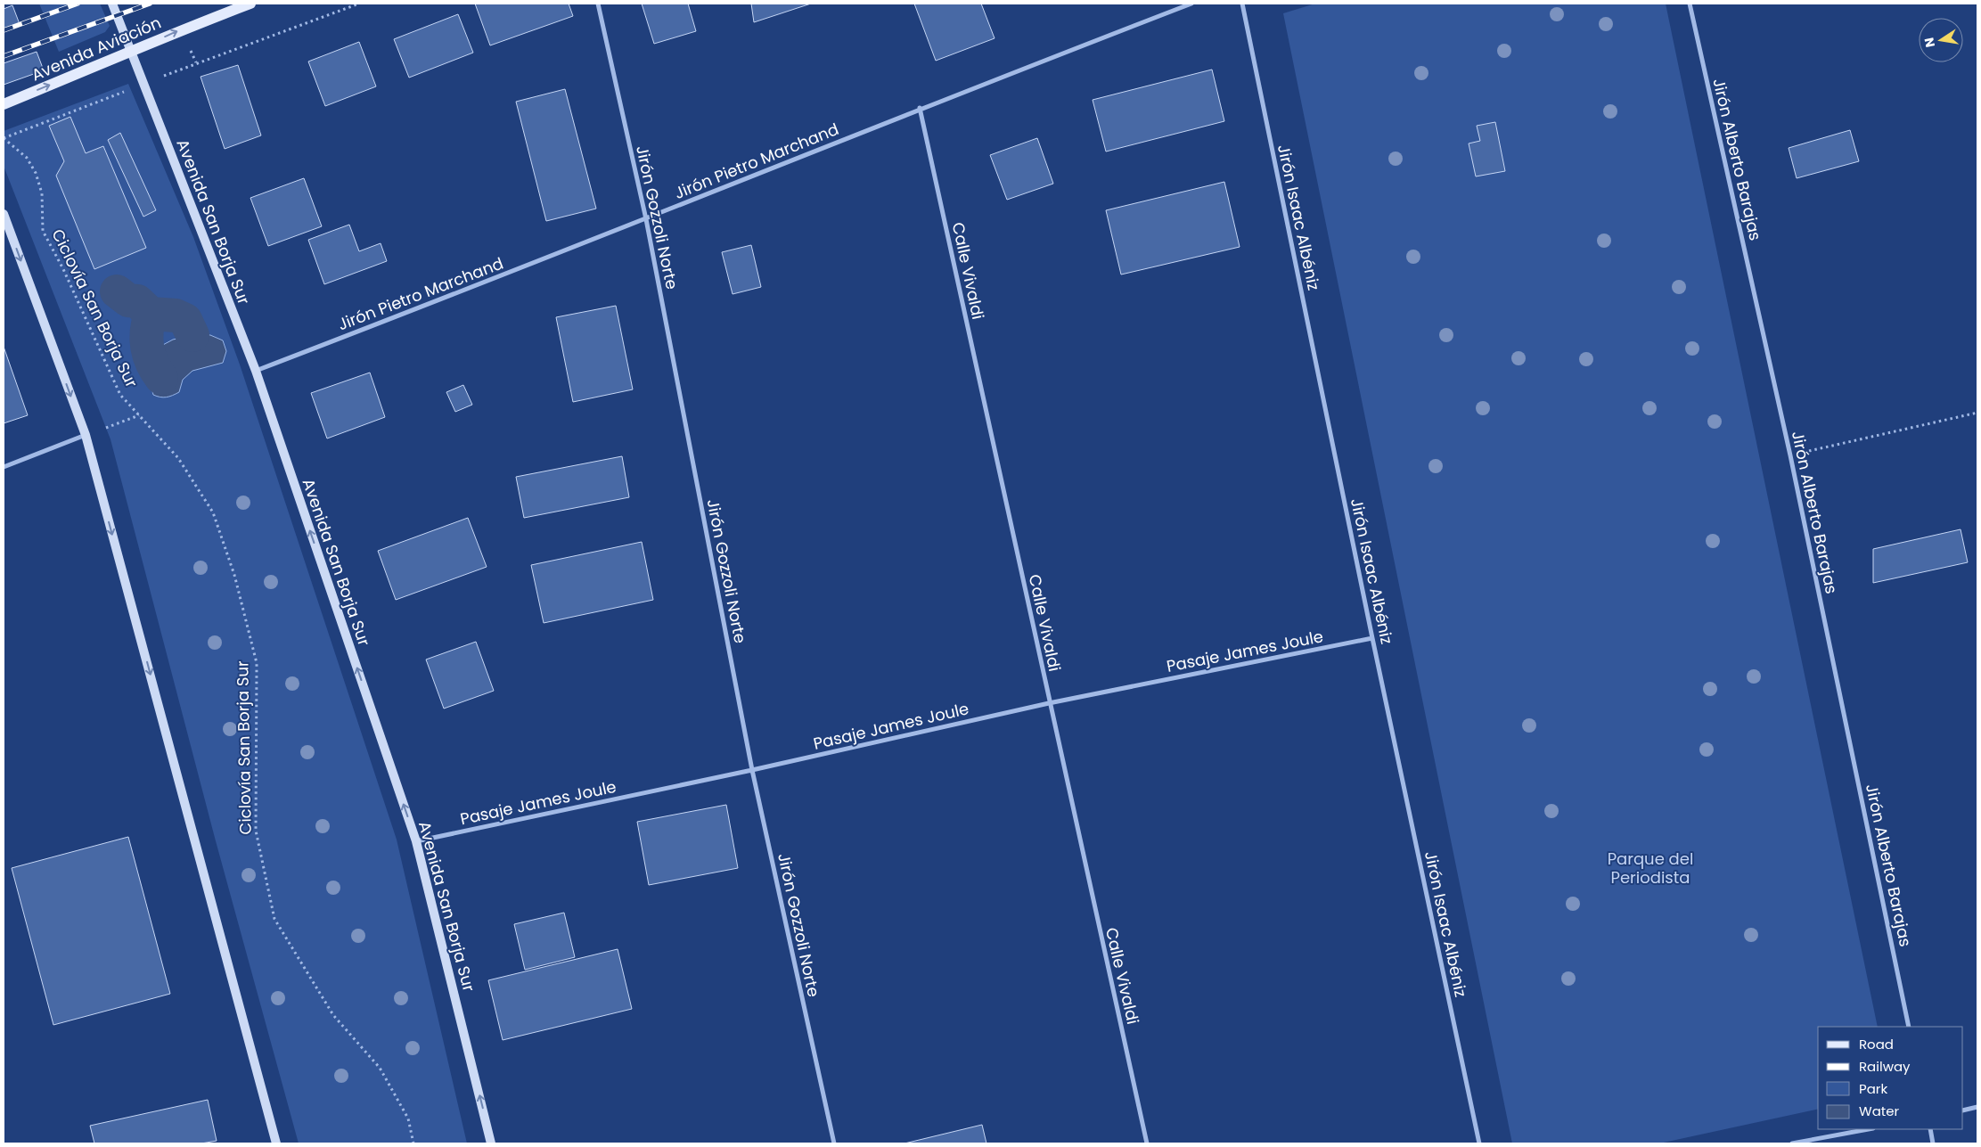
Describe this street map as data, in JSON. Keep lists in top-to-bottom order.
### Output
{
  "streets": {
    "main road": ["Avenida Aviación", "Avenida San Borja Sur"],
    "street": [
      "Jirón Alberto Barajas",
      "Jirón Pietro Marchand",
      "Jirón Gozzoli Norte",
      "Jirón Isaac Albéniz",
      "Calle Vivaldi",
      "Pasaje James Joule"
    ],
    "path": ["Ciclovía San Borja Sur"]
  },
  "crossings": [
    ["Avenida Aviación", "Avenida San Borja Sur"],
    ["Jirón Pietro Marchand", "Jirón Gozzoli Norte"],
    ["Jirón Pietro Marchand", "Avenida San Borja Sur"],
    ["Jirón Pietro Marchand", "Calle Vivaldi"],
    ["Jirón Gozzoli Norte", "Pasaje James Joule"],
    ["Jirón Isaac Albéniz", "Pasaje James Joule"],
    ["Avenida San Borja Sur", "Pasaje James Joule"],
    ["Calle Vivaldi", "Pasaje James Joule"]
  ],
  "one_way": ["Avenida Aviación", "Avenida San Borja Sur"],
  "parks": ["Parque del Periodista"],
  "legend": [
    "Road",
    "Railway",
    "Park",
    "Water"
  ],
  "north": "left"
}
